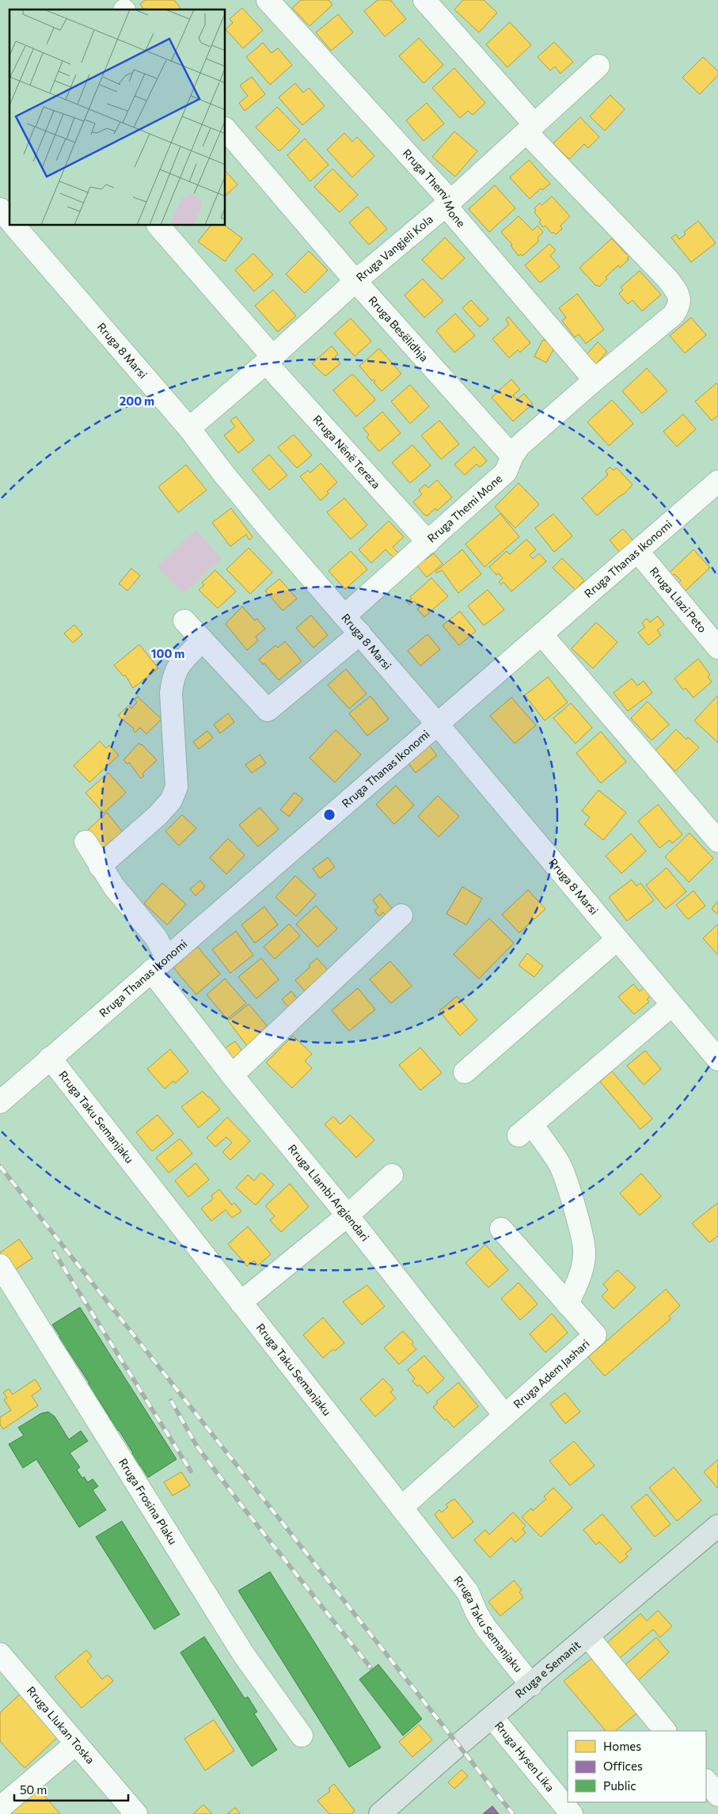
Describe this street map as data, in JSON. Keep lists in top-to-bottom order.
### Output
{
  "streets": {
    "main road": ["Rruga e Semanit"],
    "street": [
      "Rruga Themi Mone",
      "Rruga Vangjeli Kola",
      "Rruga Besëlidhja",
      "Rruga 8 Marsi",
      "Rruga Nënë Tereza",
      "Rruga Thanas Ikonomi",
      "Rruga Llazi Peto",
      "Rruga Taku Semanjaku",
      "Rruga Llambi Argjendari",
      "Rruga Adem Jashari",
      "Rruga Frosina Plaku",
      "Rruga Llukan Toska",
      "Rruga Hysen Lika"
    ]
  },
  "crossings": [
    ["Rruga Themi Mone", "Rruga Vangjeli Kola"],
    ["Rruga Themi Mone", "Rruga Besëlidhja"],
    ["Rruga Themi Mone", "Rruga 8 Marsi"],
    ["Rruga Themi Mone", "Rruga Nënë Tereza"],
    ["Rruga Vangjeli Kola", "Rruga Besëlidhja"],
    ["Rruga Vangjeli Kola", "Rruga 8 Marsi"],
    ["Rruga Vangjeli Kola", "Rruga Nënë Tereza"],
    ["Rruga 8 Marsi", "Rruga Thanas Ikonomi"],
    ["Rruga Thanas Ikonomi", "Rruga Llazi Peto"],
    ["Rruga Thanas Ikonomi", "Rruga Taku Semanjaku"],
    ["Rruga Thanas Ikonomi", "Rruga Llambi Argjendari"],
    ["Rruga Taku Semanjaku", "Rruga Adem Jashari"],
    ["Rruga Taku Semanjaku", "Rruga e Semanit"],
    ["Rruga Llambi Argjendari", "Rruga Adem Jashari"],
    ["Rruga e Semanit", "Rruga Hysen Lika"]
  ],
  "legend": ["Homes", "Offices", "Public"],
  "scale_bar": "50 m",
  "rings": ["200 m", "100 m"]
}
